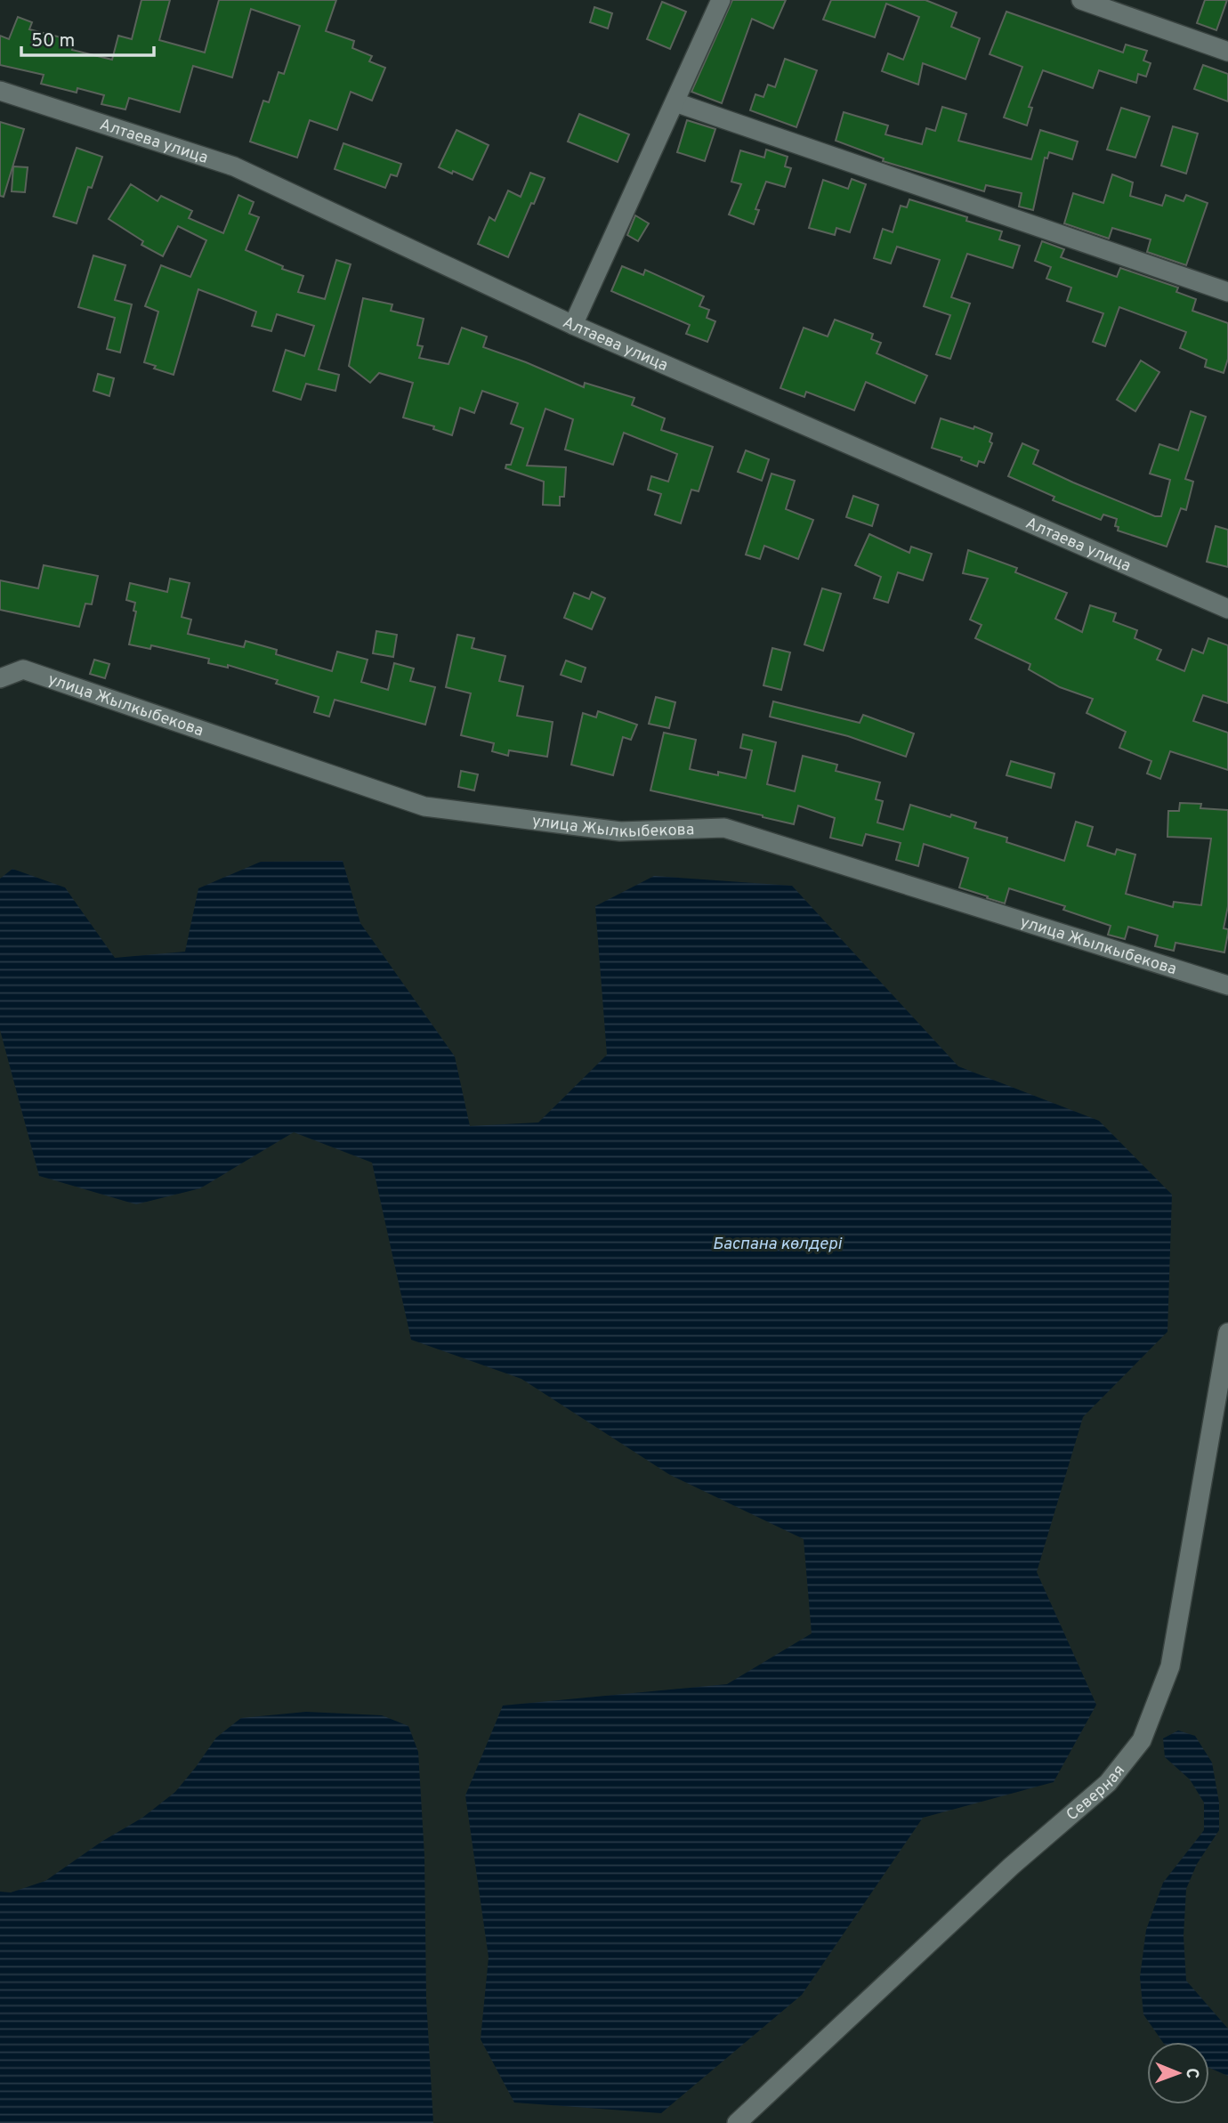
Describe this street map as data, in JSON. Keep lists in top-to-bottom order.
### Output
{
  "streets": {
    "street": ["Алтаева улица", "улица Жылкыбекова", "Северная"]
  },
  "water": ["Баспана көлдері"],
  "scale_bar": "50 m",
  "north": "right"
}
